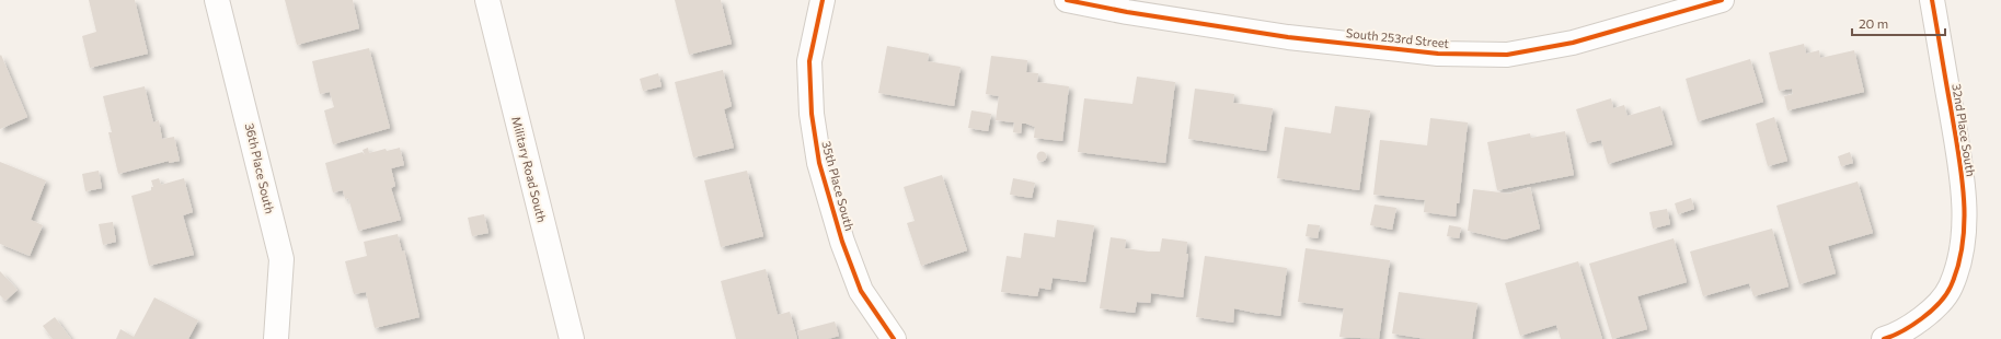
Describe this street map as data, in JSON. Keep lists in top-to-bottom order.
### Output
{
  "streets": {
    "street": [
      "South 253rd Street",
      "32nd Place South",
      "36th Place South",
      "Military Road South",
      "35th Place South"
    ]
  },
  "scale_bar": "20 m"
}
